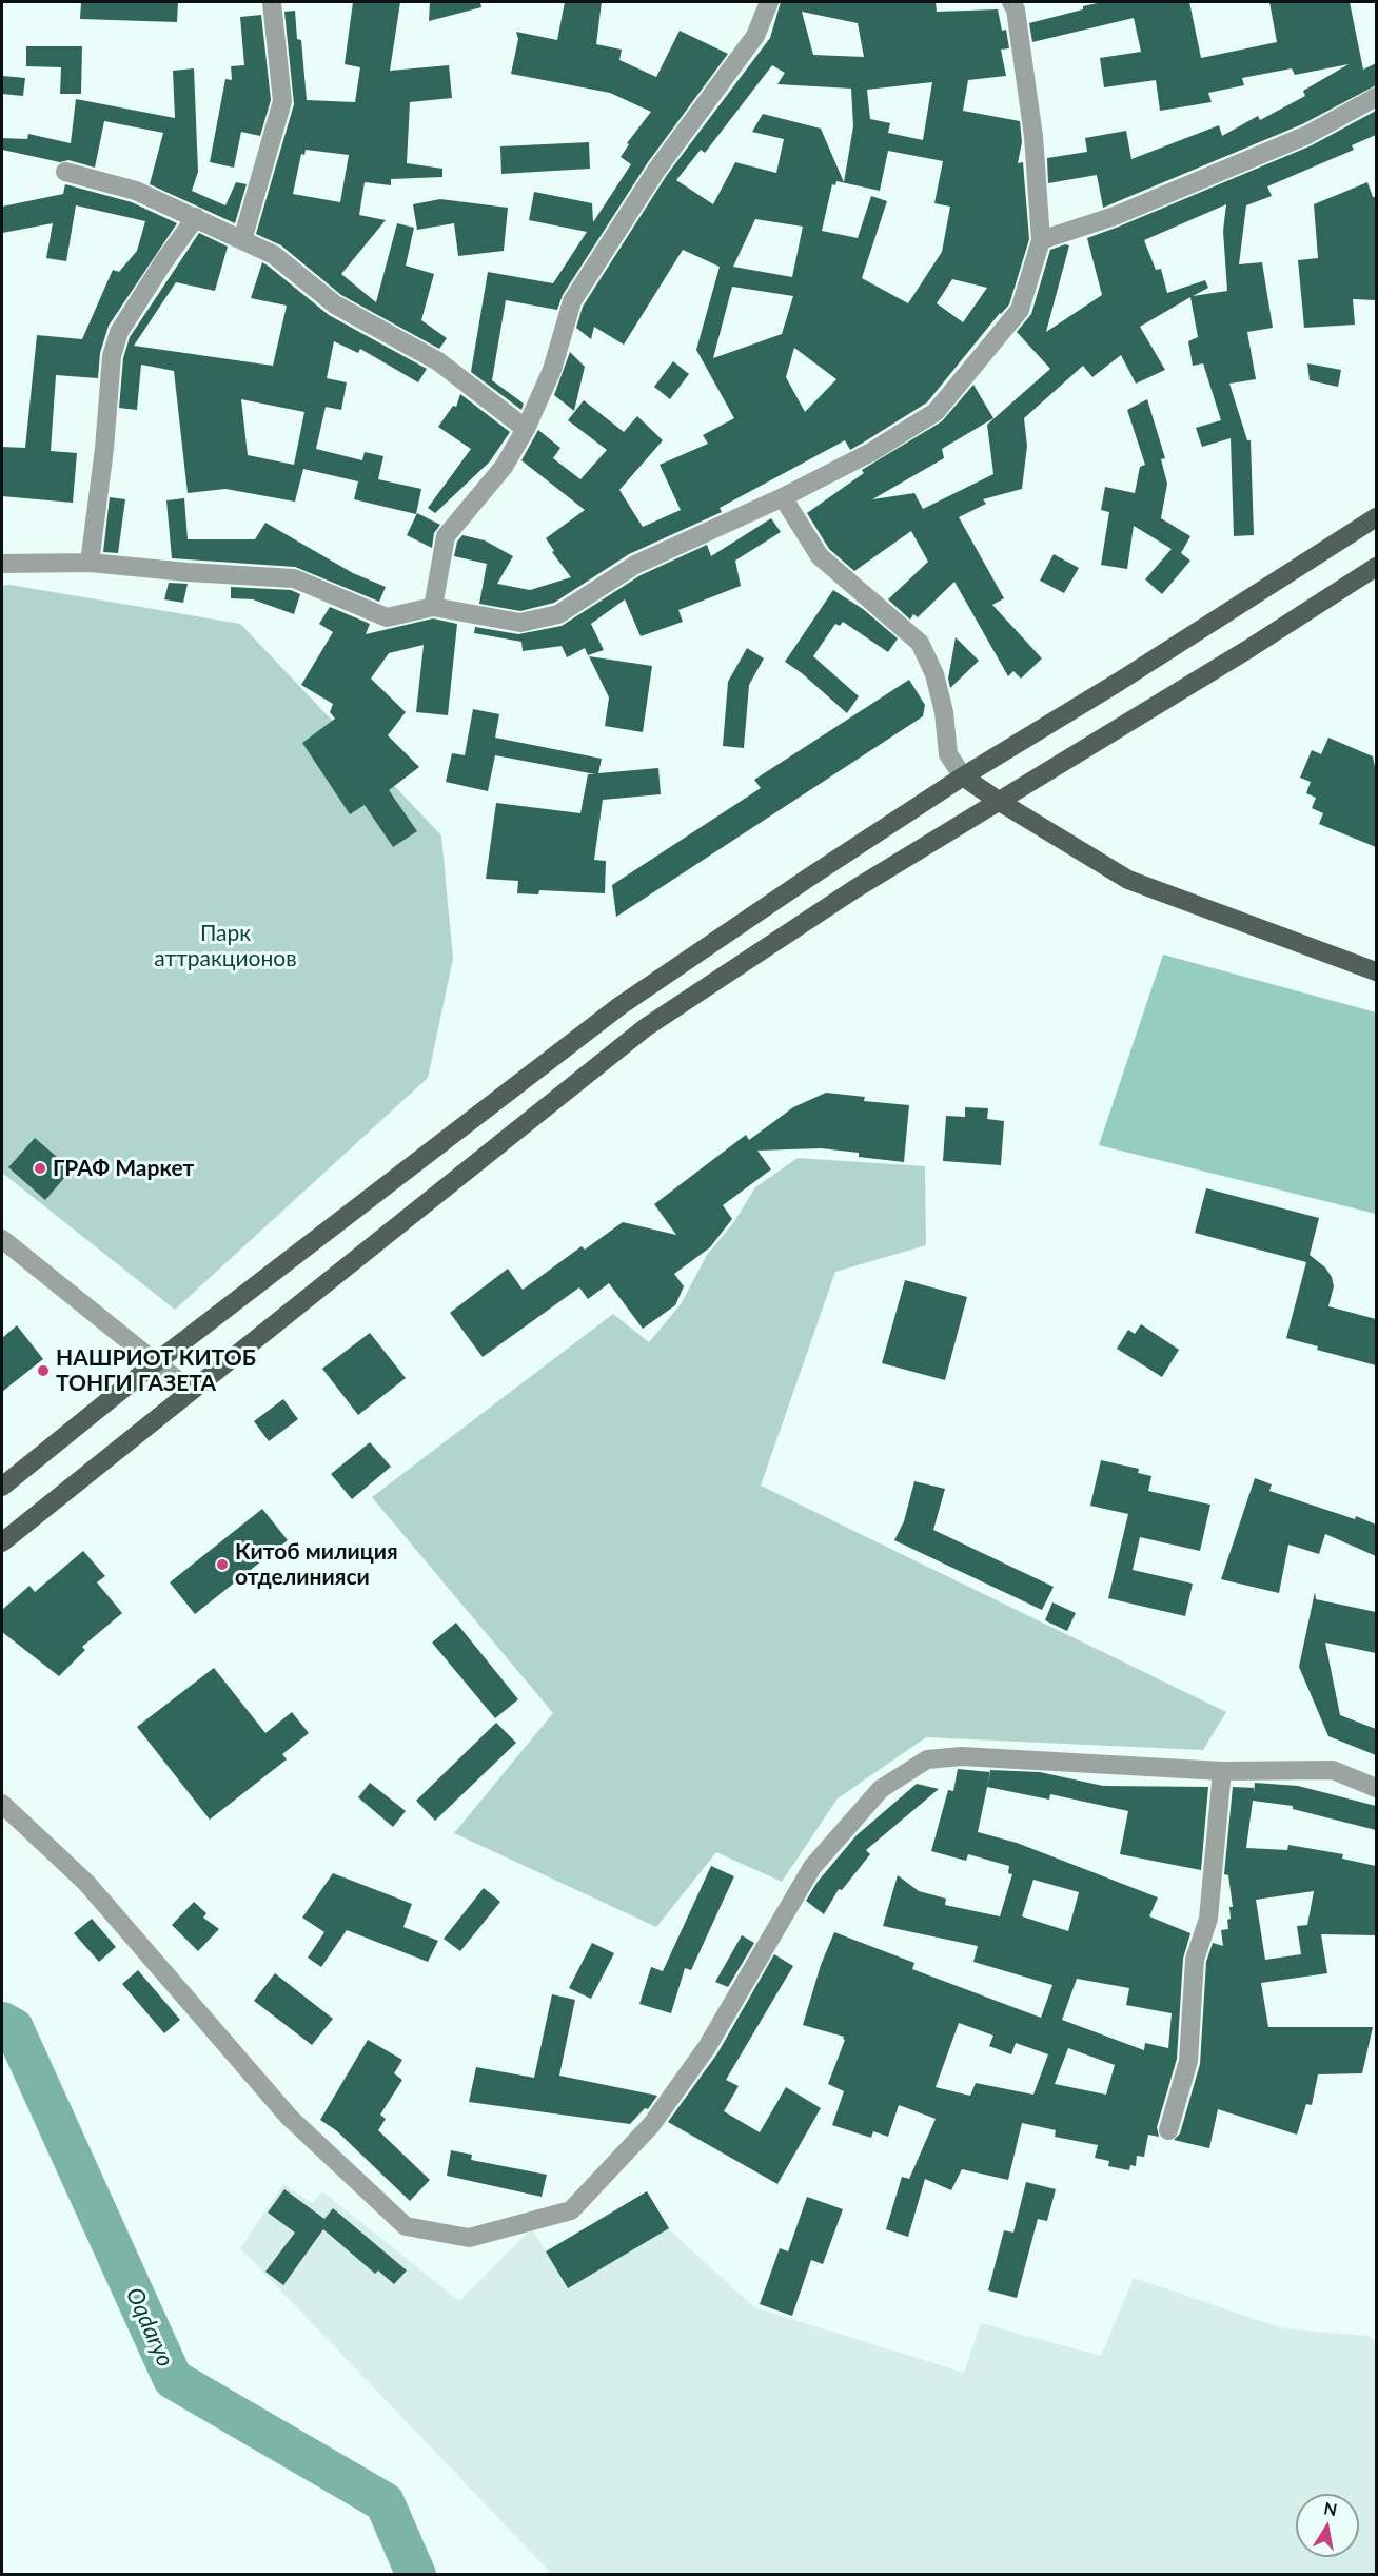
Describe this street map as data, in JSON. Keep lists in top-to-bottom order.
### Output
{
  "water": ["Oqdaryo"],
  "parks": ["Парк аттракционов"],
  "places": ["ГРАФ Маркет", "НАШРИОТ КИТОБ ТОНГИ ГАЗЕТА", "Китоб милиция отделинияси"],
  "north": "top"
}
